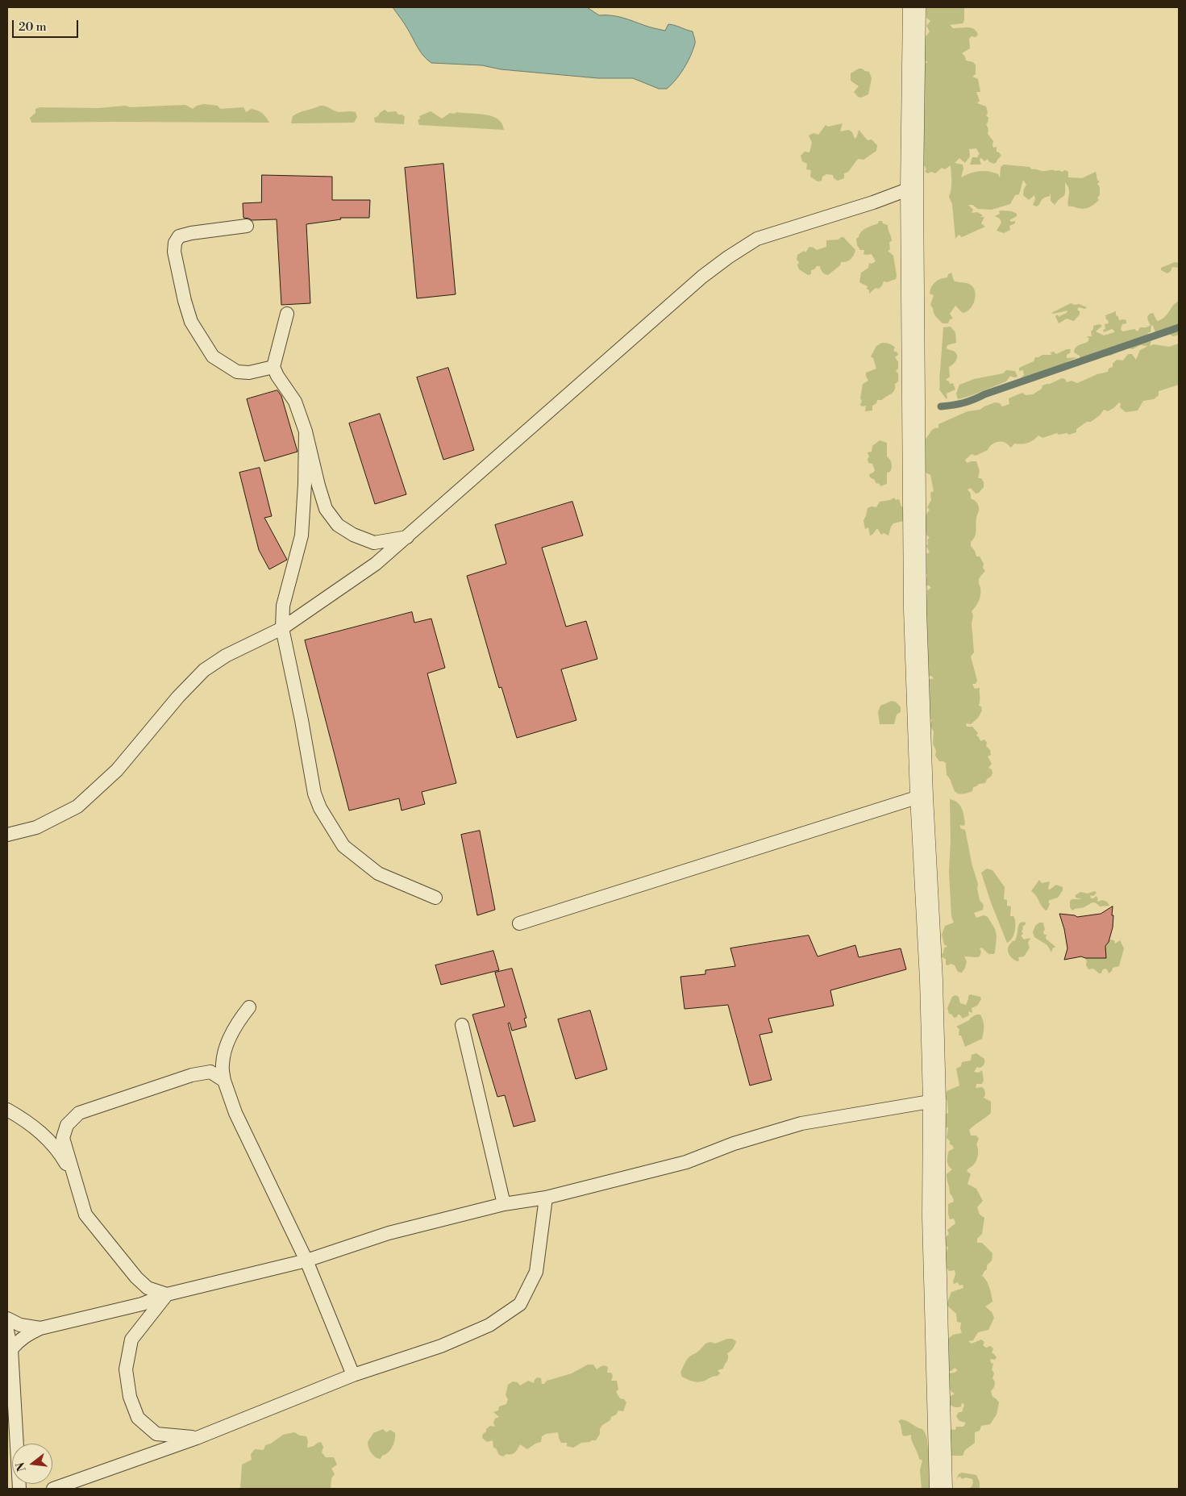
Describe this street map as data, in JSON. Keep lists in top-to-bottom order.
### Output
{
  "scale_bar": "20 m",
  "north": "left"
}
